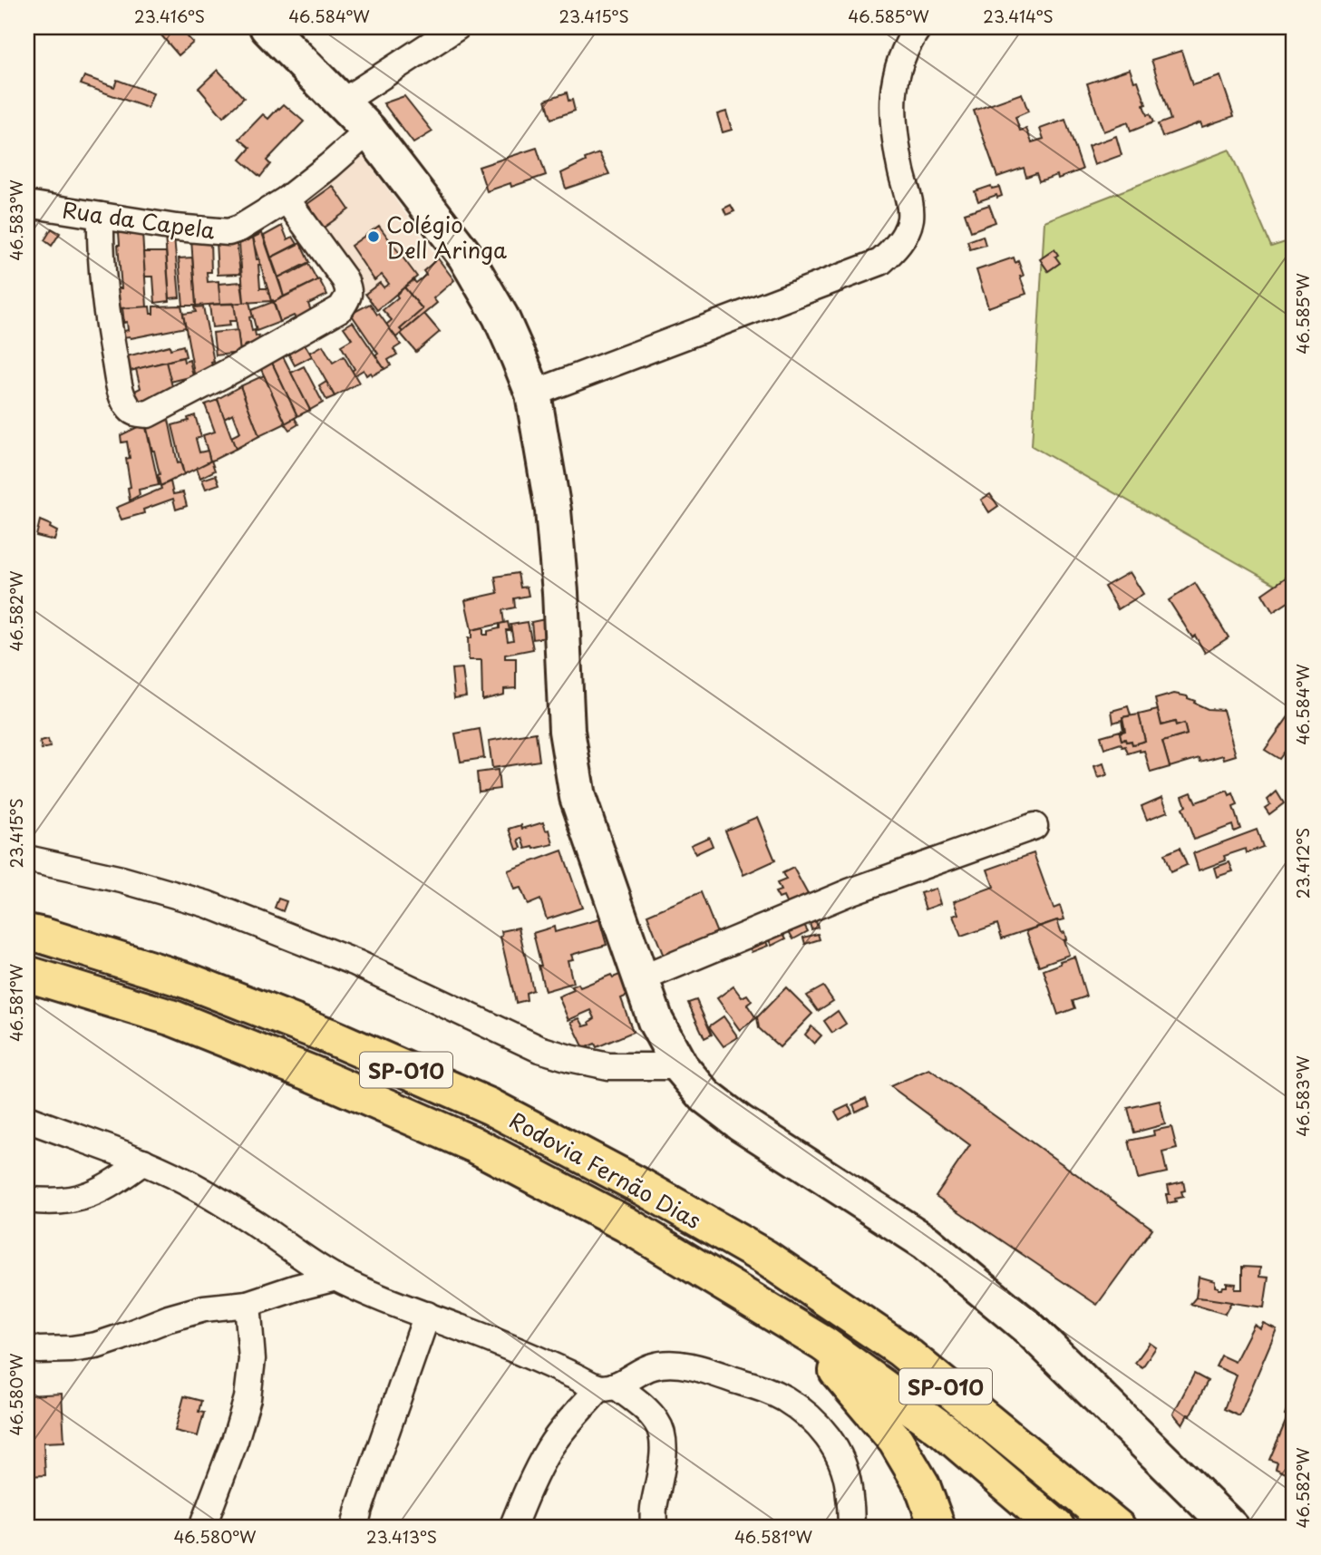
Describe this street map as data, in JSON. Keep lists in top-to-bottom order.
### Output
{
  "streets": {
    "highway": ["SP-010", "Rodovia Fernão Dias"],
    "street": ["Rua da Capela"]
  },
  "places": ["Colégio Dell Aringa"],
  "coordinates": [
    "23.416°S",
    "46.584°W",
    "23.415°S",
    "46.585°W",
    "23.414°S",
    "46.583°W",
    "46.582°W",
    "23.412°S",
    "46.581°W",
    "46.580°W",
    "23.413°S"
  ]
}
